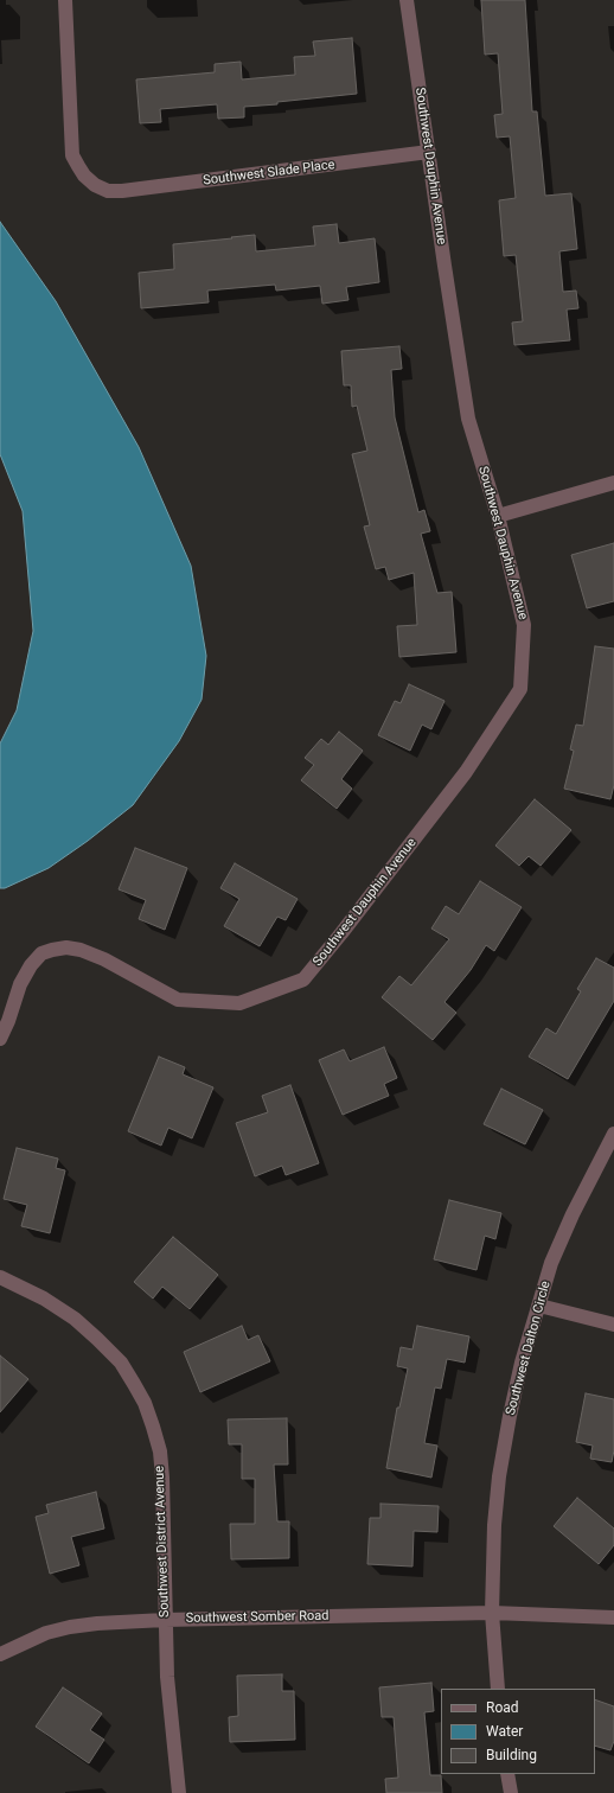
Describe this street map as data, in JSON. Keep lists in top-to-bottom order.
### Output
{
  "streets": {
    "street": [
      "Southwest Dauphin Avenue",
      "Southwest Slade Place",
      "Southwest Dalton Circle",
      "Southwest District Avenue",
      "Southwest Somber Road"
    ]
  },
  "crossings": [
    ["Southwest Dauphin Avenue", "Southwest Slade Place"],
    ["Southwest Dalton Circle", "Southwest Somber Road"],
    ["Southwest District Avenue", "Southwest Somber Road"]
  ],
  "legend": ["Road", "Water", "Building"]
}
